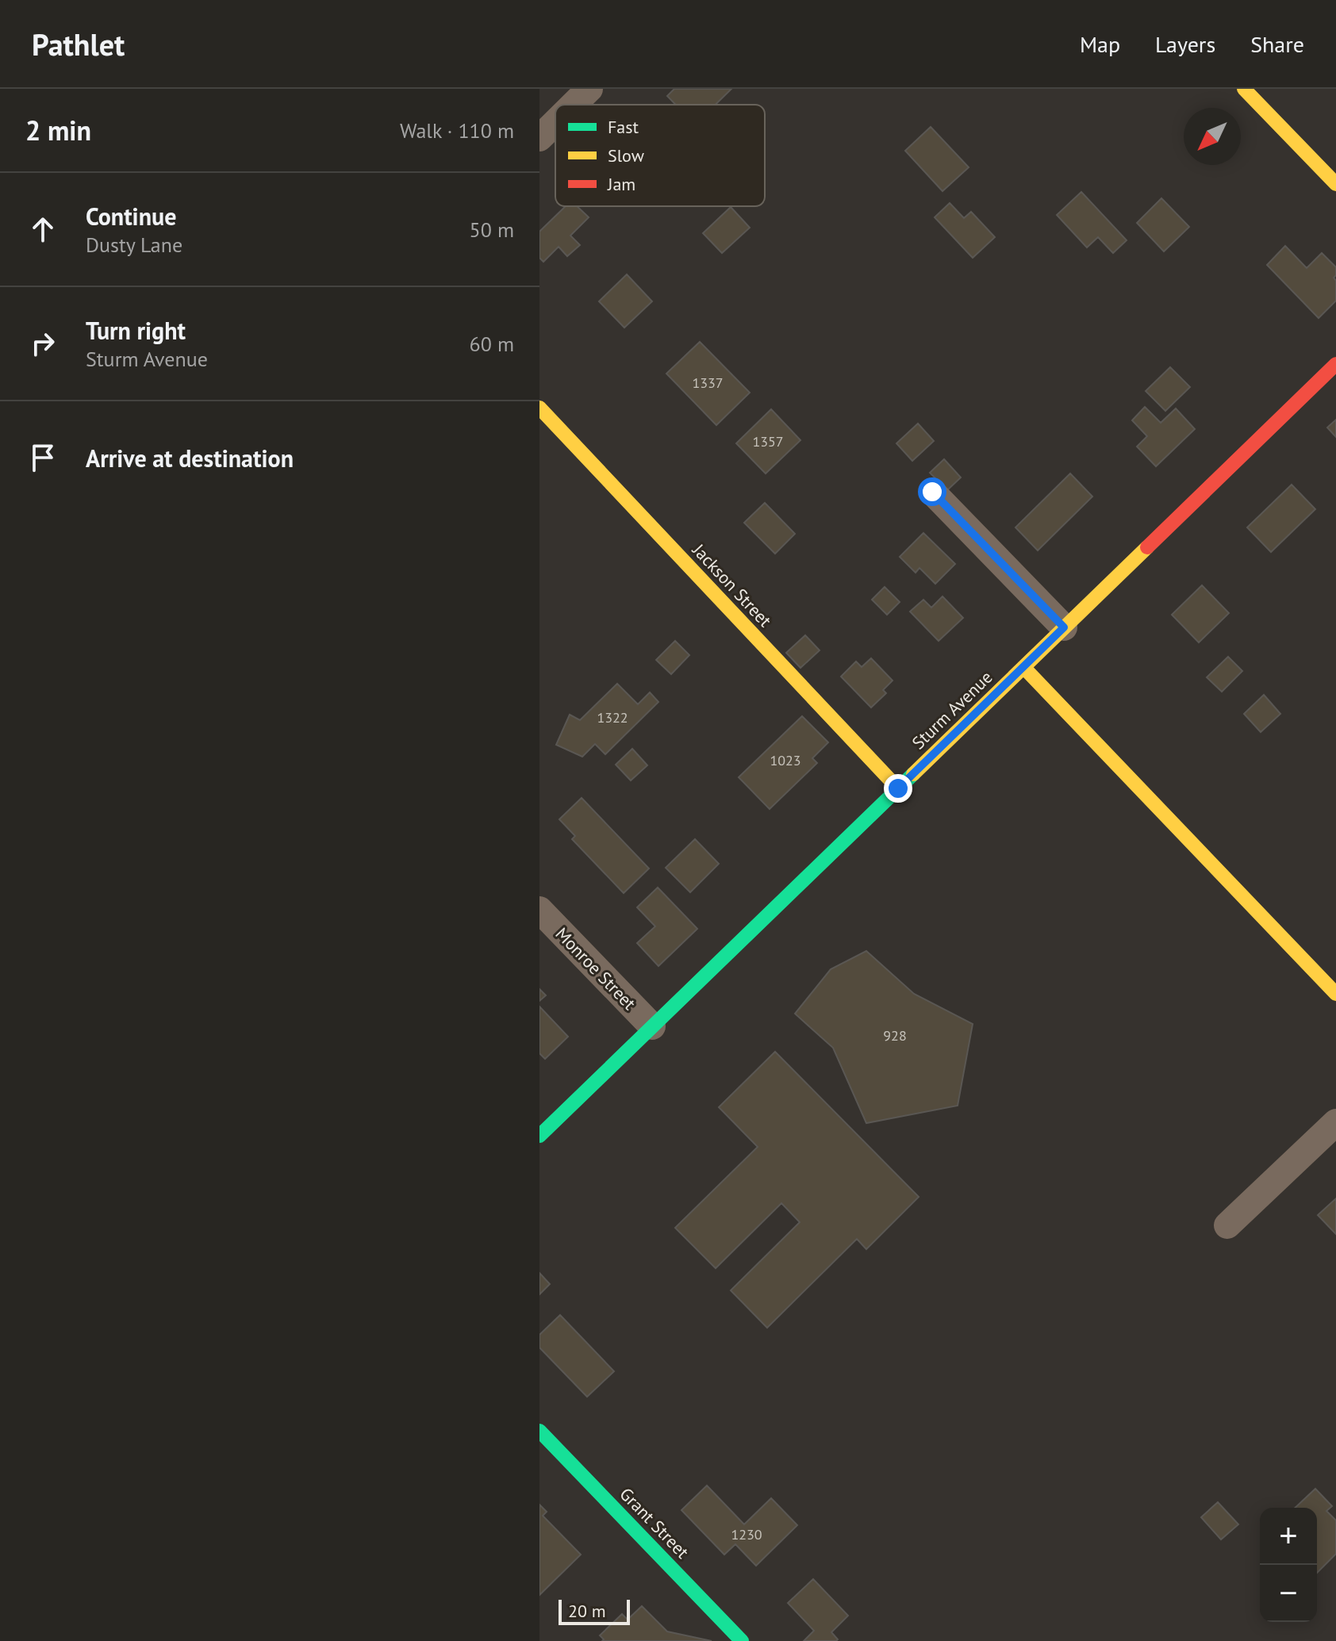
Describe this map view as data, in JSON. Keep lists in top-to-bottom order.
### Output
{
  "streets": {
    "street": [
      "Jackson Street",
      "Sturm Avenue",
      "Monroe Street",
      "Grant Street"
    ]
  },
  "crossings": [
    ["Jackson Street", "Sturm Avenue"],
    ["Sturm Avenue", "Monroe Street"]
  ],
  "house_numbers": [
    "1337",
    "1357",
    "1322",
    "1023",
    "928",
    "1230"
  ],
  "legend": ["Fast", "Slow", "Jam"],
  "scale_bar": "20 m",
  "north": "bottom left",
  "page": {
    "header": "Pathlet",
    "nav": ["Map", "Layers", "Share"],
    "heading": ["2 min", "Walk · 110 m"],
    "list": [
      ["Continue", "Dusty Lane", "50 m"],
      ["Turn right", "Sturm Avenue", "60 m"],
      "Arrive at destination"
    ],
    "map_buttons": ["+", "−"],
    "scale": "20 m"
  }
}
